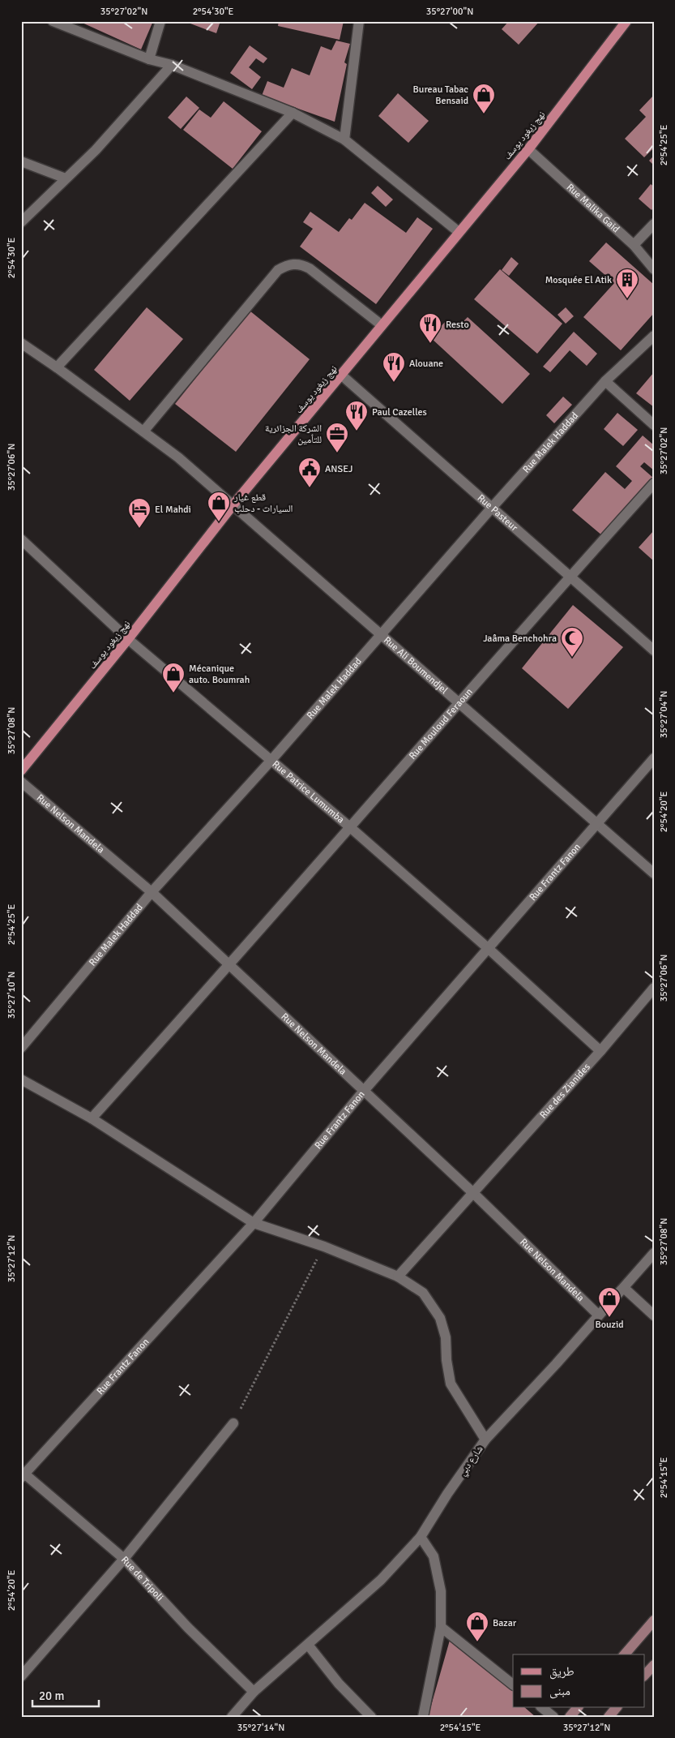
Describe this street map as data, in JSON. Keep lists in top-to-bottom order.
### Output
{
  "streets": {
    "main road": ["نهج زيغود يوسف"],
    "street": [
      "Rue Malika Gaid",
      "Rue Malek Haddad",
      "Rue Pasteur",
      "Rue Ali Boumendjel",
      "Rue Mouloud Feraoun",
      "Rue Patrice Lumumba",
      "Rue Nelson Mandela",
      "Rue Frantz Fanon",
      "Rue des Zianides",
      "شارع دبي",
      "Rue de Tripoli"
    ]
  },
  "crossings": [
    ["نهج زيغود يوسف", "Rue Malika Gaid"],
    ["نهج زيغود يوسف", "Rue Pasteur"],
    ["نهج زيغود يوسف", "Rue Ali Boumendjel"],
    ["نهج زيغود يوسف", "Rue Patrice Lumumba"],
    ["Rue Malek Haddad", "Rue Pasteur"],
    ["Rue Malek Haddad", "Rue Ali Boumendjel"],
    ["Rue Malek Haddad", "Rue Patrice Lumumba"],
    ["Rue Malek Haddad", "Rue Nelson Mandela"],
    ["Rue Pasteur", "Rue Mouloud Feraoun"],
    ["Rue Ali Boumendjel", "Rue Mouloud Feraoun"],
    ["Rue Ali Boumendjel", "Rue Frantz Fanon"],
    ["Rue Mouloud Feraoun", "Rue Patrice Lumumba"],
    ["Rue Mouloud Feraoun", "Rue Nelson Mandela"],
    ["Rue Patrice Lumumba", "Rue Frantz Fanon"],
    ["Rue Patrice Lumumba", "Rue des Zianides"],
    ["Rue Nelson Mandela", "Rue Frantz Fanon"],
    ["Rue Nelson Mandela", "Rue des Zianides"],
    ["Rue Nelson Mandela", "شارع دبي"],
    ["Rue Frantz Fanon", "Rue de Tripoli"],
    ["شارع دبي", "Rue de Tripoli"]
  ],
  "places": {
    "shop": [
      "Bureau Tabac Bensaid",
      "قطع غيار السيارات - دحلب",
      "Mécanique auto. Boumrah",
      "Bouzid",
      "Bazar"
    ],
    "building": ["Mosquée El Atik"],
    "restaurant": ["Resto", "Alouane", "Paul Cazelles"],
    "office": ["الشركة الجزائرية للتأمين"],
    "public building": ["ANSEJ"],
    "hotel": ["El Mahdi"],
    "mosque": ["Jaâma Benchohra"]
  },
  "legend": ["طريق", "مبنى"],
  "scale_bar": "20 m",
  "coordinates": [
    "35°27'02\"N",
    "2°54'30\"E",
    "35°27'00\"N",
    "2°54'25\"E",
    "35°27'06\"N",
    "35°27'04\"N",
    "35°27'08\"N",
    "2°54'20\"E",
    "35°27'10\"N",
    "35°27'12\"N",
    "2°54'15\"E",
    "35°27'14\"N"
  ]
}
